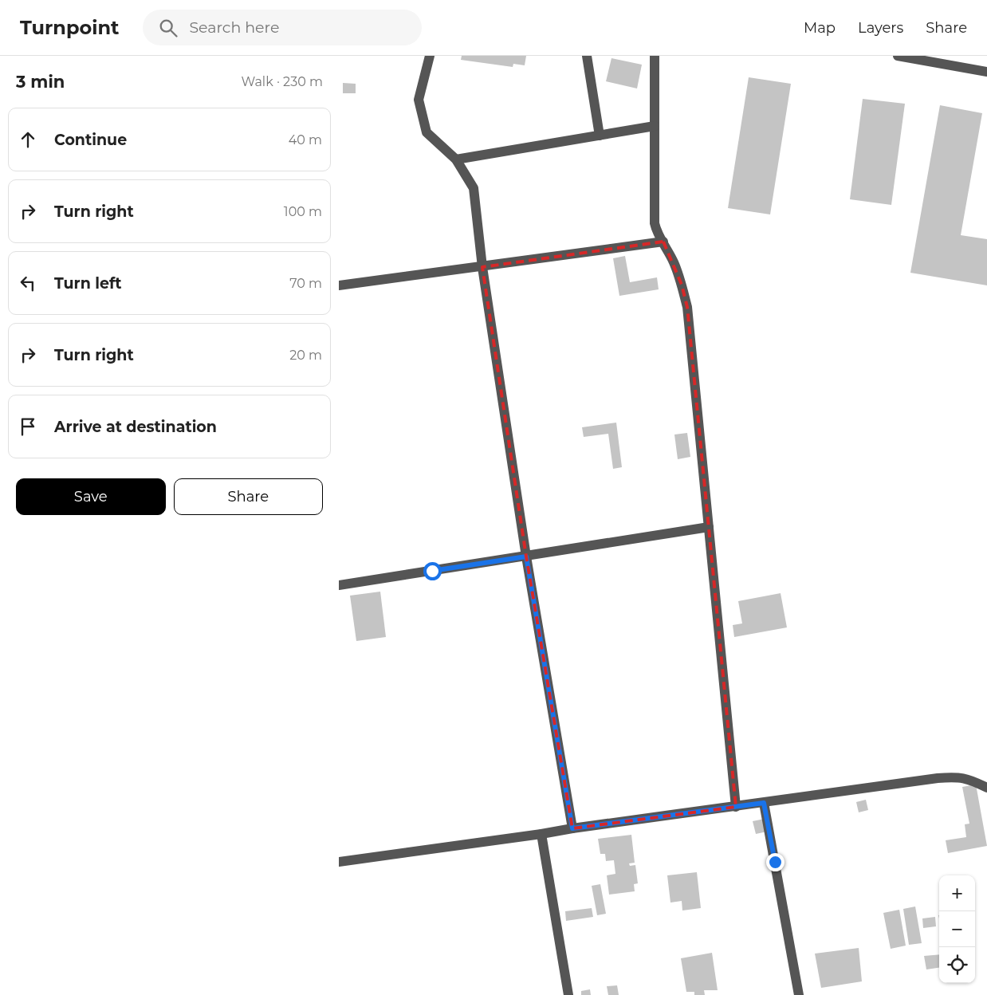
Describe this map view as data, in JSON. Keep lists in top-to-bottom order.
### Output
{
  "page": {
    "header": "Turnpoint",
    "search": "Search here",
    "nav": ["Map", "Layers", "Share"],
    "heading": ["3 min", "Walk · 230 m"],
    "list": [
      ["Continue", "40 m"],
      ["Turn right", "100 m"],
      ["Turn left", "70 m"],
      ["Turn right", "20 m"],
      "Arrive at destination"
    ],
    "buttons": ["Save", "Share"],
    "map_buttons": ["+", "−"]
  }
}
